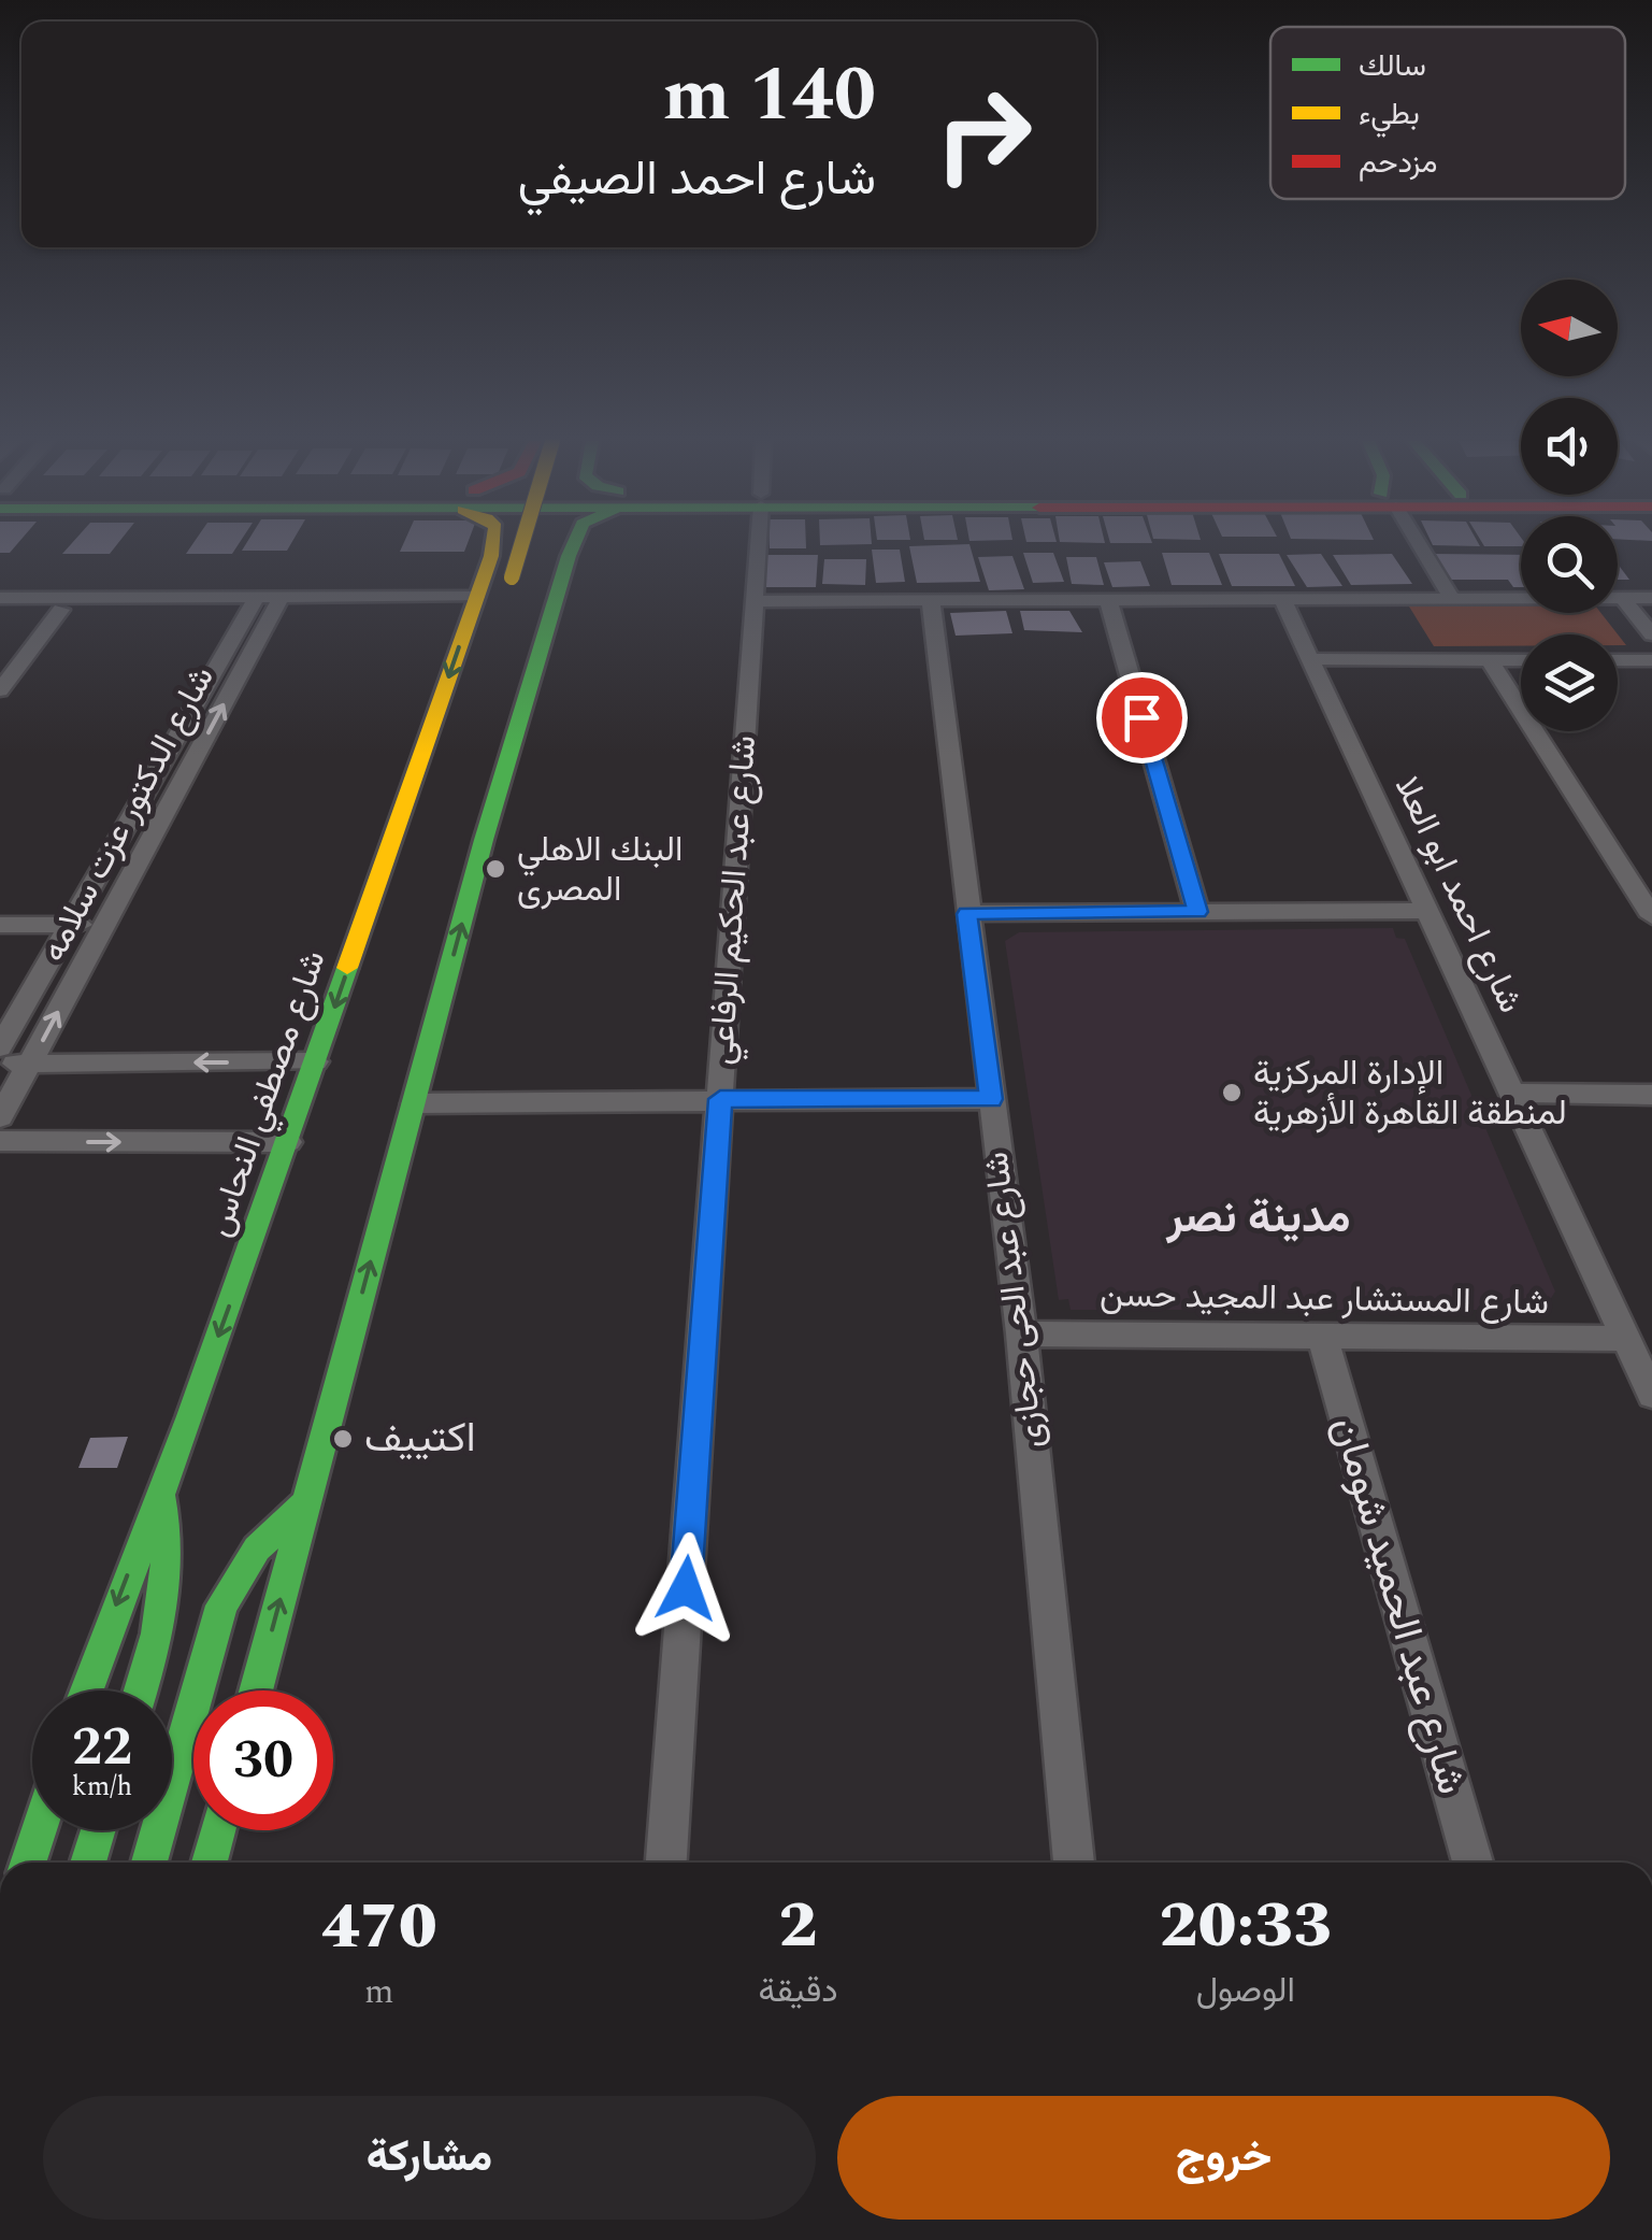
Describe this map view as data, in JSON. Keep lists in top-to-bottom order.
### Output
{
  "streets": {
    "main road": ["شارع مصطفي النحاس"],
    "street": [
      "شارع الدكتور عزت سلامه",
      "شارع احمد ابو العلا",
      "شارع عبد الحكيم الرفاعي",
      "شارع المستشار عبد المجيد حسن",
      "شارع عبد الحى حجازى",
      "شارع عبد الحميد شومان"
    ]
  },
  "crossings": [
    ["شارع احمد ابو العلا", "شارع المستشار عبد المجيد حسن"],
    ["شارع المستشار عبد المجيد حسن", "شارع عبد الحى حجازى"],
    ["شارع المستشار عبد المجيد حسن", "شارع عبد الحميد شومان"]
  ],
  "districts": ["مدينة نصر"],
  "places": ["البنك الاهلي المصرى", "الإدارة المركزية لمنطقة القاهرة الأزهرية", "اكتييف"],
  "legend": ["سالك", "بطيء", "مزدحم"],
  "north": "left",
  "page": {
    "turn": ["140 m", "شارع احمد الصيفي"],
    "speed": "22 km/h",
    "limit": "30",
    "eta": [
      "20:33",
      "الوصول",
      "2",
      "دقيقة",
      "470",
      "m"
    ],
    "buttons": ["خروج", "مشاركة"]
  }
}
